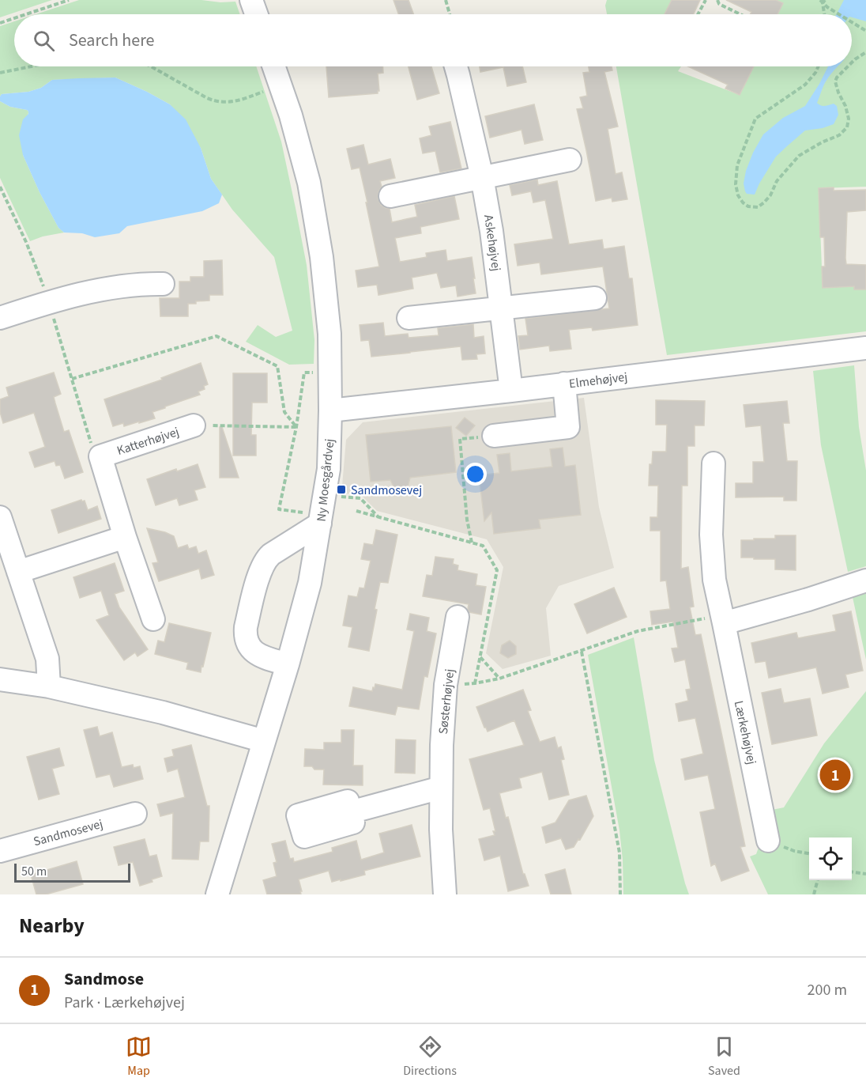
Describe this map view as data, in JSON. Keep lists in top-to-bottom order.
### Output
{
  "streets": {
    "street": [
      "Askehøjvej",
      "Elmehøjvej",
      "Katterhøjvej",
      "Ny Moesgårdvej",
      "Søsterhøjvej",
      "Lærkehøjvej",
      "Sandmosevej"
    ]
  },
  "crossings": [
    ["Askehøjvej", "Elmehøjvej"],
    ["Elmehøjvej", "Ny Moesgårdvej"]
  ],
  "places": {
    "transit": ["Sandmosevej"]
  },
  "scale_bar": "50 m",
  "page": {
    "search": "Search here",
    "pins": "1",
    "scale": "50 m",
    "heading": "Nearby",
    "list": [
      {
        "mark": "1",
        "name": "Sandmose",
        "note": "Park · Lærkehøjvej",
        "value": "200 m"
      }
    ],
    "nav": ["Map", "Directions", "Saved"]
  }
}
